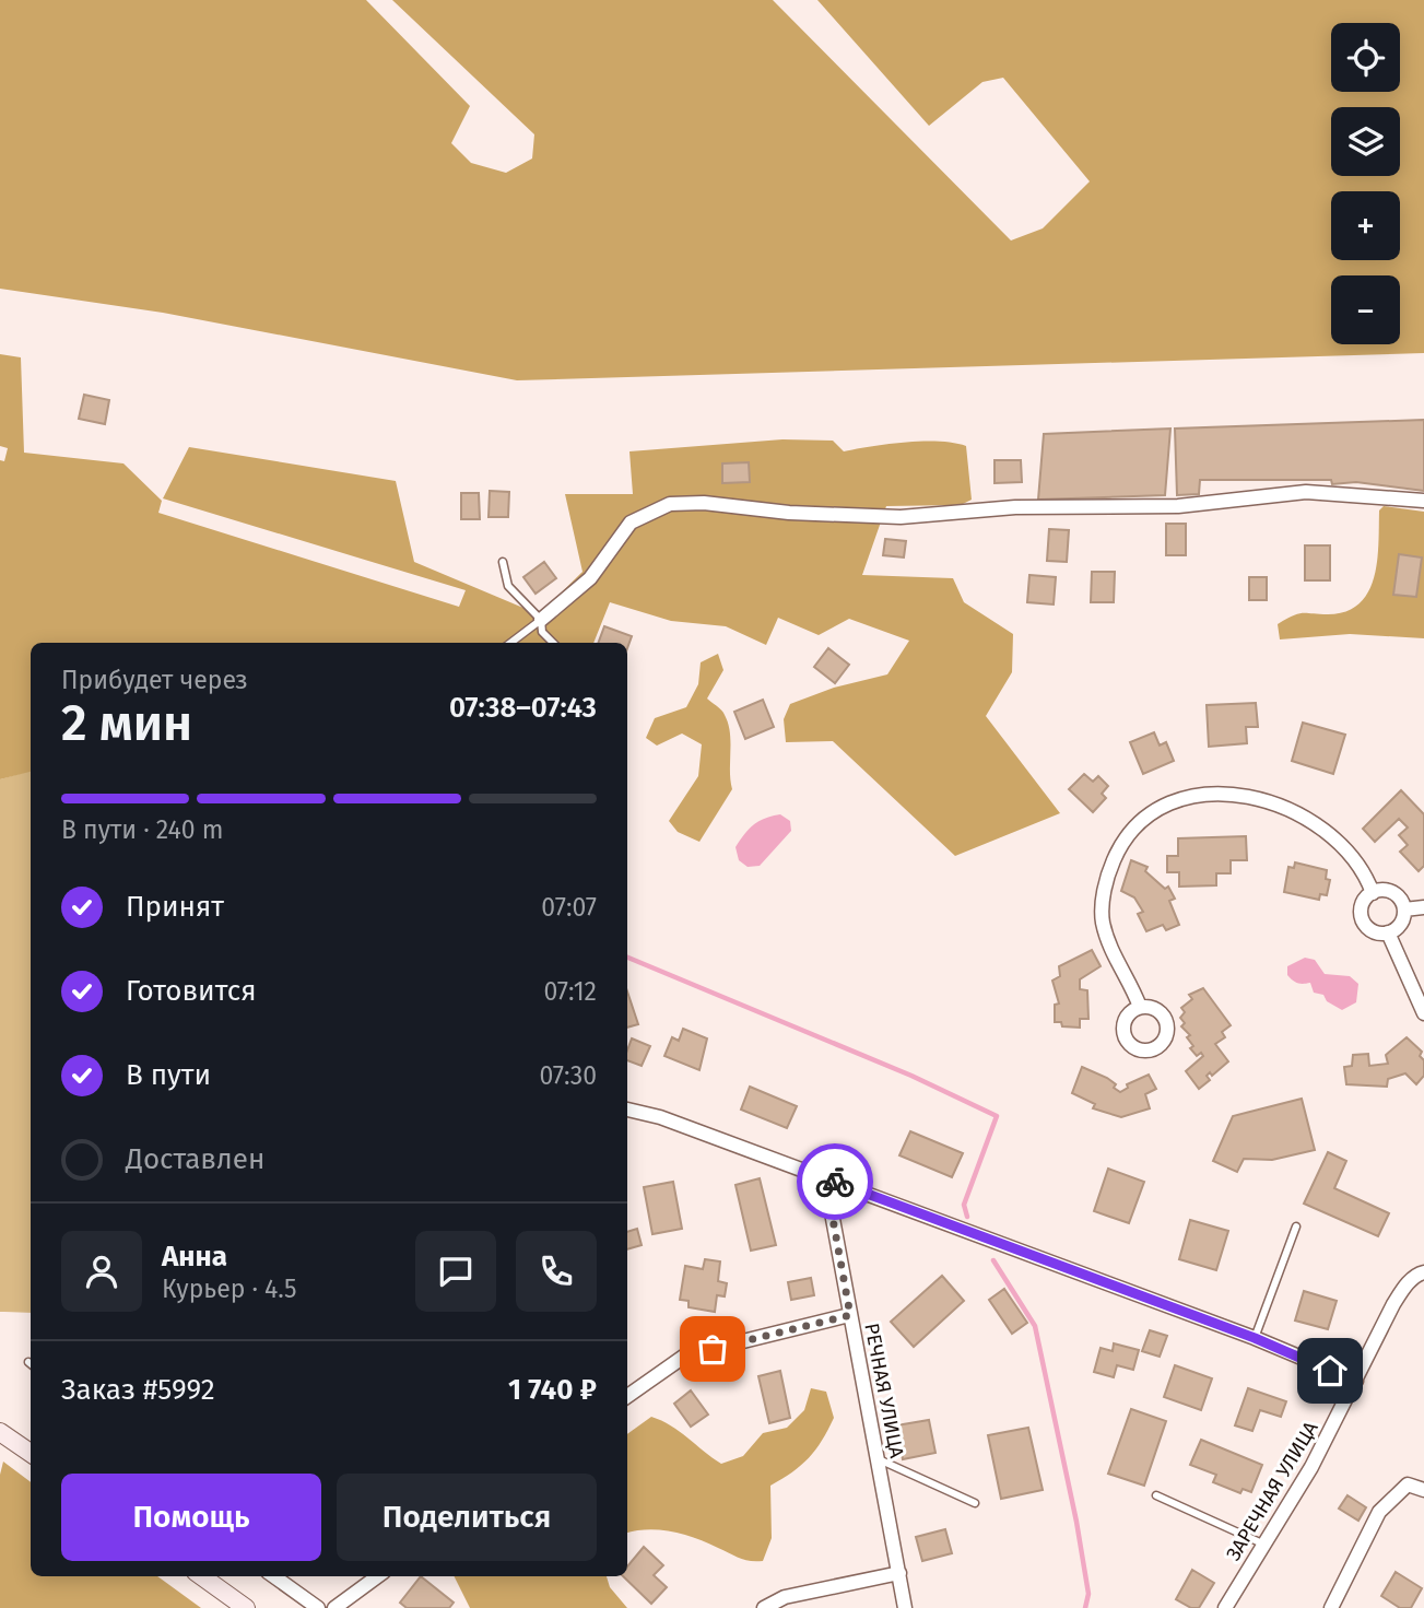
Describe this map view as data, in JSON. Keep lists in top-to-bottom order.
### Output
{
  "streets": {
    "street": ["РЕЧНАЯ УЛИЦА", "ЗАРЕЧНАЯ УЛИЦА"]
  },
  "page": {
    "map_buttons": ["+", "−"],
    "heading": ["2 мин", "Прибудет через", "07:38–07:43"],
    "panel": [
      "Анна",
      "Курьер · 4.5",
      "Заказ #5992",
      "1 740 ₽"
    ],
    "bar": "В пути · 240 m",
    "list": [
      ["Принят", "07:07"],
      ["Готовится", "07:12"],
      ["В пути", "07:30"],
      "Доставлен"
    ],
    "buttons": ["Помощь", "Поделиться"]
  }
}
